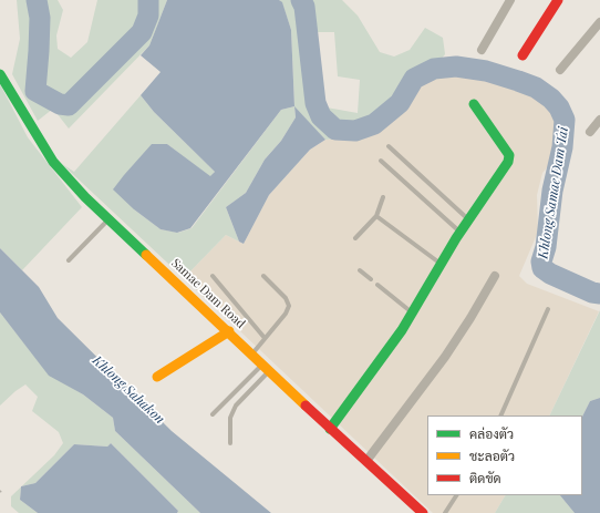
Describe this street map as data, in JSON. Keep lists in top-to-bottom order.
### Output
{
  "streets": {
    "street": ["Samae Dam Road"]
  },
  "water": ["Khlong Samae Dam Tai", "Khlong Sahakon"],
  "legend": ["คล่องตัว", "ชะลอตัว", "ติดขัด"]
}
